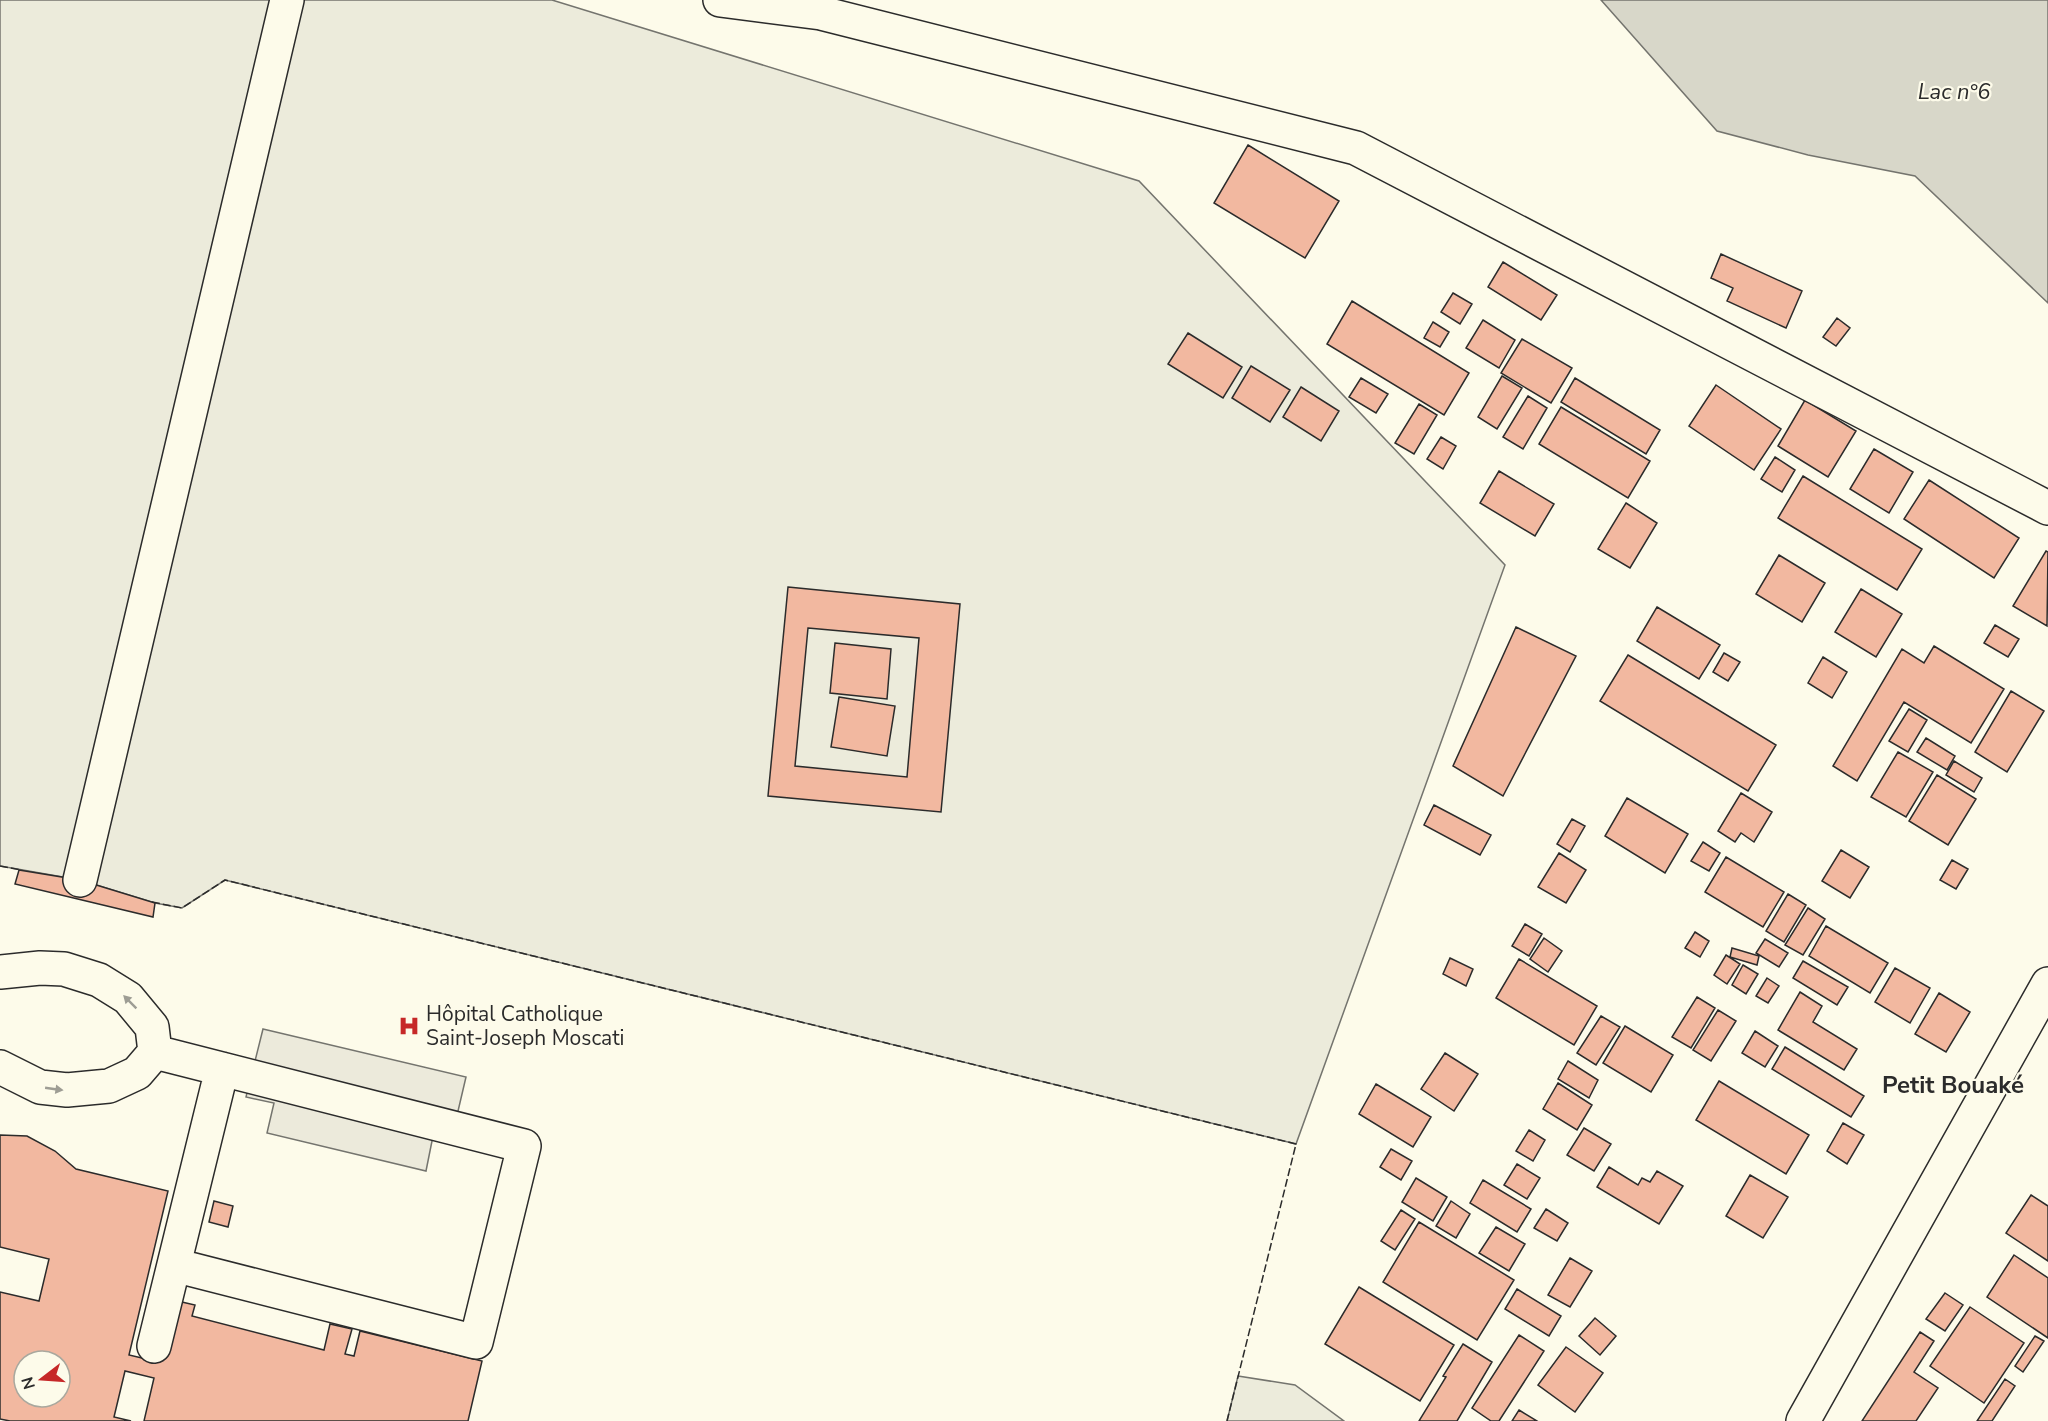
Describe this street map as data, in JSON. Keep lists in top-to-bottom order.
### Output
{
  "districts": ["Petit Bouaké"],
  "water": ["Lac n°6"],
  "places": {
    "hospital": ["Hôpital Catholique Saint-Joseph Moscati"]
  },
  "north": "left"
}
